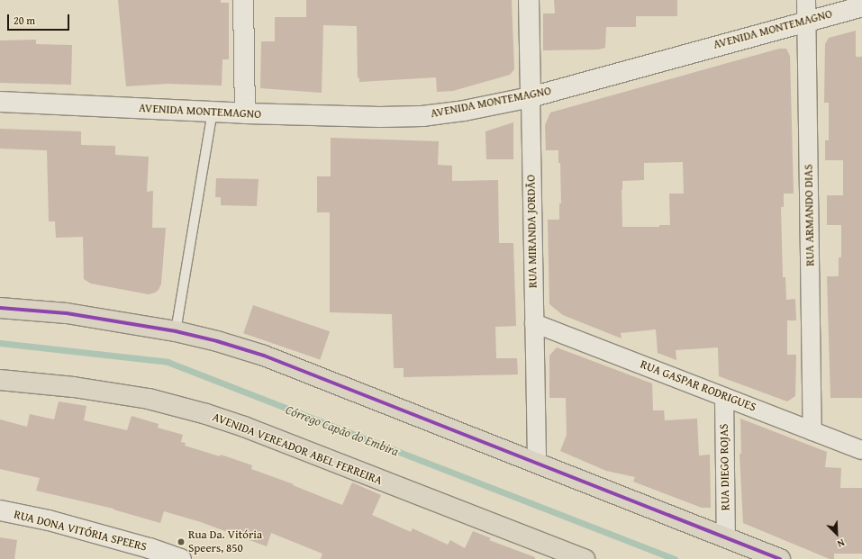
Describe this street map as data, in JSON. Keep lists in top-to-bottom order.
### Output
{
  "streets": {
    "main road": ["AVENIDA VEREADOR ABEL FERREIRA"],
    "street": [
      "AVENIDA MONTEMAGNO",
      "RUA ARMANDO DIAS",
      "RUA MIRANDA JORDÃO",
      "RUA GASPAR RODRIGUES",
      "RUA DIEGO ROJAS",
      "RUA DONA VITÓRIA SPEERS"
    ]
  },
  "crossings": [
    ["AVENIDA MONTEMAGNO", "RUA ARMANDO DIAS"],
    ["AVENIDA MONTEMAGNO", "RUA MIRANDA JORDÃO"],
    ["RUA ARMANDO DIAS", "RUA GASPAR RODRIGUES"],
    ["RUA MIRANDA JORDÃO", "RUA GASPAR RODRIGUES"],
    ["RUA GASPAR RODRIGUES", "RUA DIEGO ROJAS"]
  ],
  "water": ["Córrego Capão do Embira"],
  "places": ["Rua Da. Vitória Speers, 850"],
  "scale_bar": "20 m",
  "north": "bottom right"
}
